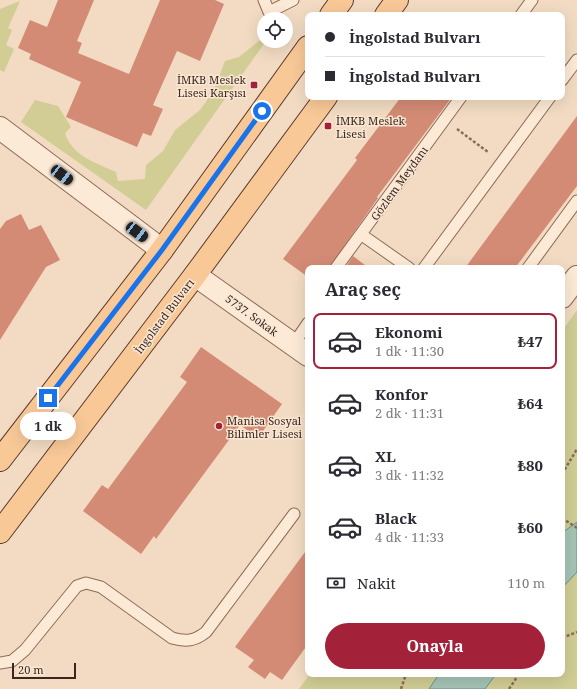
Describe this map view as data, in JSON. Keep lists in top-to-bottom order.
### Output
{
  "streets": {
    "main road": ["İngolstad Bulvarı"],
    "street": ["5737. Sokak"],
    "lane": ["Gözlem Meydanı"]
  },
  "crossings": [
    ["5737. Sokak", "İngolstad Bulvarı"]
  ],
  "places": {
    "transit": ["İMKB Meslek Lisesi Karşısı", "İMKB Meslek Lisesi"],
    "other": ["Manisa Sosyal Bilimler Lisesi"]
  },
  "scale_bar": "20 m",
  "page": {
    "banner": ["İngolstad Bulvarı", "İngolstad Bulvarı"],
    "heading": "Araç seç",
    "list": [
      {
        "name": "Ekonomi",
        "note": "1 dk · 11:30",
        "value": "₺47"
      },
      {
        "name": "Konfor",
        "note": "2 dk · 11:31",
        "value": "₺64"
      },
      {
        "name": "XL",
        "note": "3 dk · 11:32",
        "value": "₺80"
      },
      {
        "name": "Black",
        "note": "4 dk · 11:33",
        "value": "₺60"
      }
    ],
    "bubble": "1 dk",
    "pay": ["Nakit", "110 m"],
    "buttons": "Onayla",
    "scale": "20 m"
  }
}
